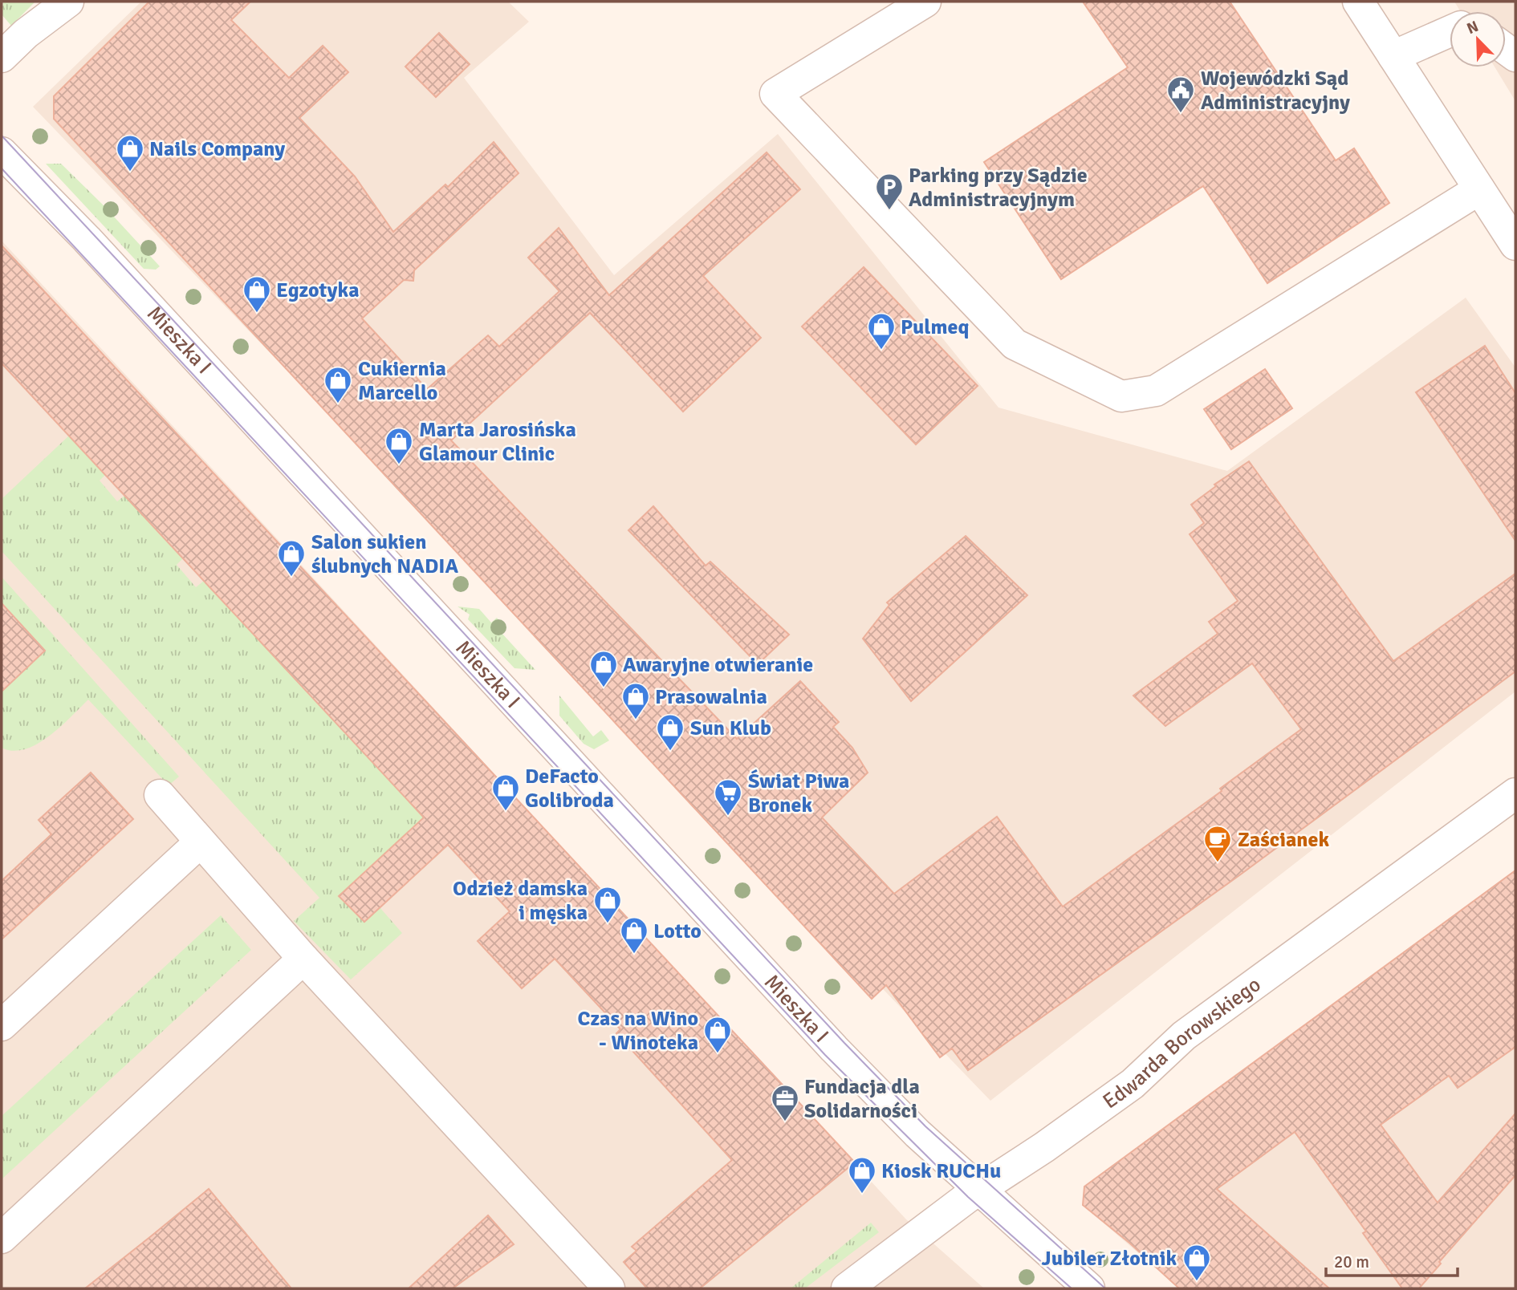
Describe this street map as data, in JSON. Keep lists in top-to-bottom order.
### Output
{
  "streets": {
    "street": ["Mieszka I", "Edwarda Borowskiego"]
  },
  "crossings": [
    ["Mieszka I", "Edwarda Borowskiego"]
  ],
  "places": {
    "public building": ["Wojewódzki Sąd Administracyjny"],
    "shop": [
      "Nails Company",
      "Egzotyka",
      "Pulmeq",
      "Cukiernia Marcello",
      "Marta Jarosińska Glamour Clinic",
      "Salon sukien ślubnych NADIA",
      "Awaryjne otwieranie",
      "Prasowalnia",
      "Sun Klub",
      "DeFacto Golibroda",
      "Odzież damska i męska",
      "Lotto",
      "Czas na Wino - Winoteka",
      "Kiosk RUCHu",
      "Jubiler Złotnik"
    ],
    "parking": ["Parking przy Sądzie Administracyjnym"],
    "supermarket": ["Świat Piwa Bronek"],
    "cafe": ["Zaścianek"],
    "office": ["Fundacja dla Solidarności"]
  },
  "scale_bar": "20 m",
  "north": "top left"
}
